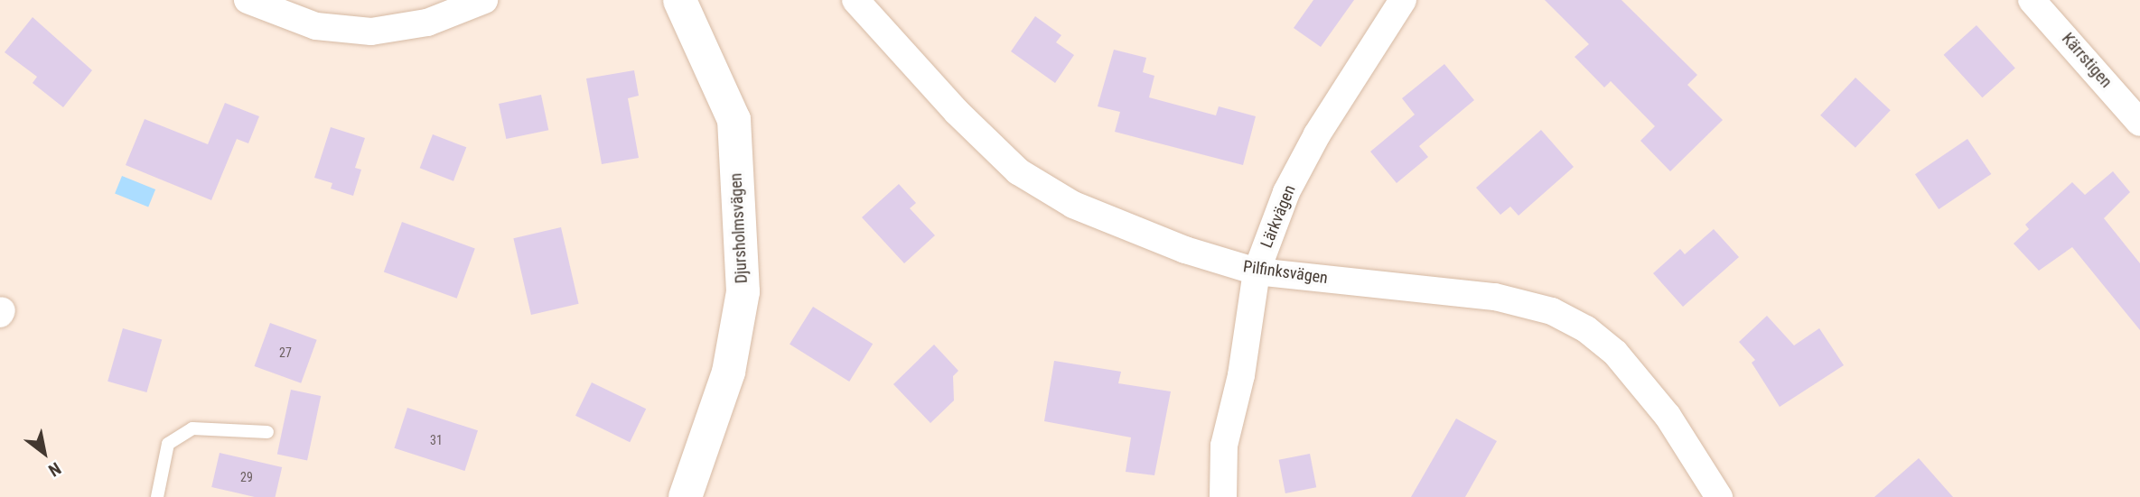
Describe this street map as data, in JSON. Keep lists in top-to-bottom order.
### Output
{
  "streets": {
    "street": [
      "Kärrstigen",
      "Lärkvägen",
      "Djursholmsvägen",
      "Pilfinksvägen"
    ]
  },
  "crossings": [
    ["Lärkvägen", "Pilfinksvägen"]
  ],
  "house_numbers": ["27", "31", "29"],
  "north": "bottom right"
}
